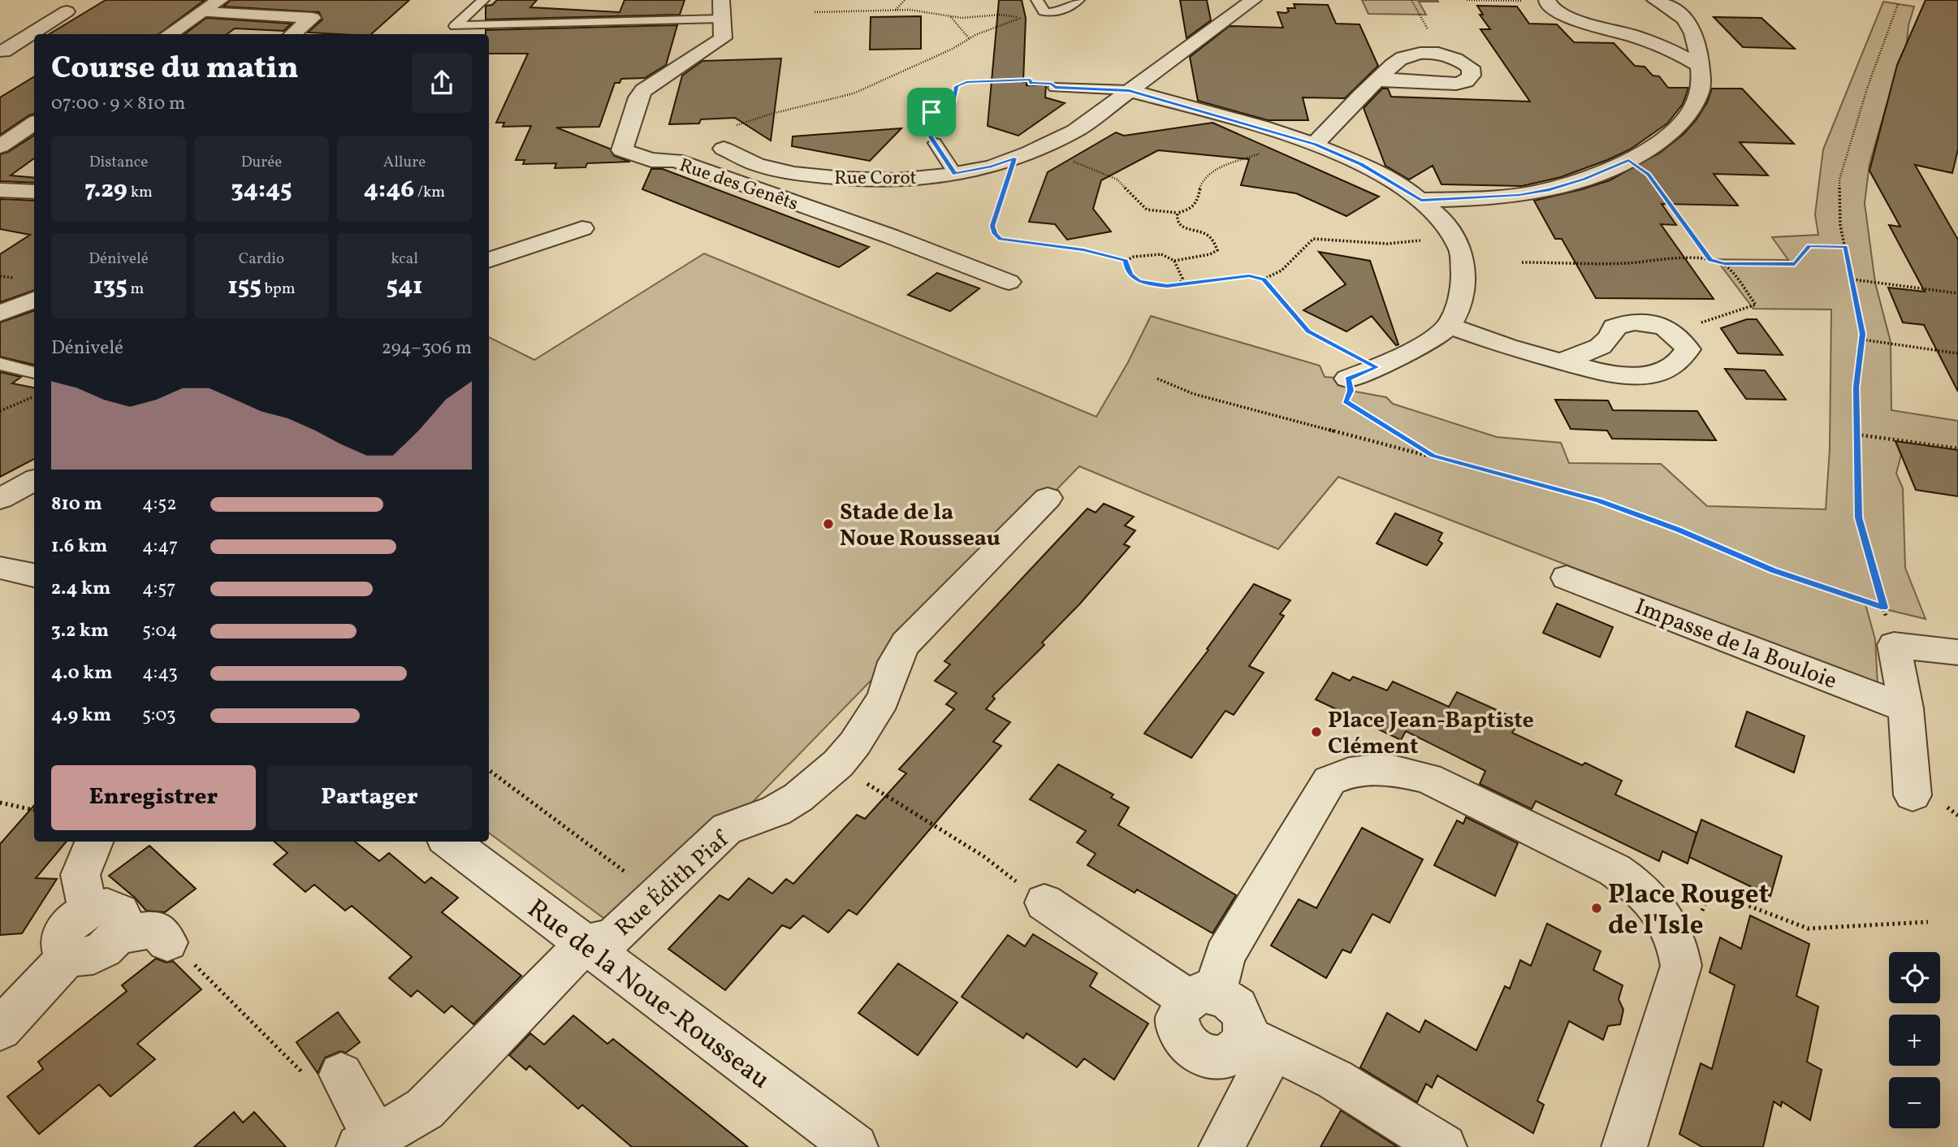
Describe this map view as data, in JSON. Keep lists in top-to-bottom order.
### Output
{
  "streets": {
    "street": [
      "Rue Corot",
      "Rue des Genêts",
      "Impasse de la Bouloie",
      "Rue Édith Piaf",
      "Rue de la Noue-Rousseau"
    ]
  },
  "crossings": [
    ["Rue Édith Piaf", "Rue de la Noue-Rousseau"]
  ],
  "places": ["Stade de la Noue Rousseau", "Place Jean-Baptiste Clément", "Place Rouget de l'Isle"],
  "page": {
    "heading": ["Course du matin", "07:00 · 9 × 810 m"],
    "stats": [
      ["Distance", "7.29 km"],
      ["Durée", "34:45"],
      ["Allure", "4:46 /km"],
      ["Dénivelé", "135 m"],
      ["Cardio", "155 bpm"],
      ["kcal", "541"]
    ],
    "chart": ["Dénivelé", "294–306 m"],
    "list": [
      {
        "name": "810 m",
        "note": "4:52"
      },
      {
        "name": "1.6 km",
        "note": "4:47"
      },
      {
        "name": "2.4 km",
        "note": "4:57"
      },
      {
        "name": "3.2 km",
        "note": "5:04"
      },
      {
        "name": "4.0 km",
        "note": "4:43"
      },
      {
        "name": "4.9 km",
        "note": "5:03"
      }
    ],
    "buttons": ["Enregistrer", "Partager"],
    "map_buttons": ["+", "−"]
  }
}
